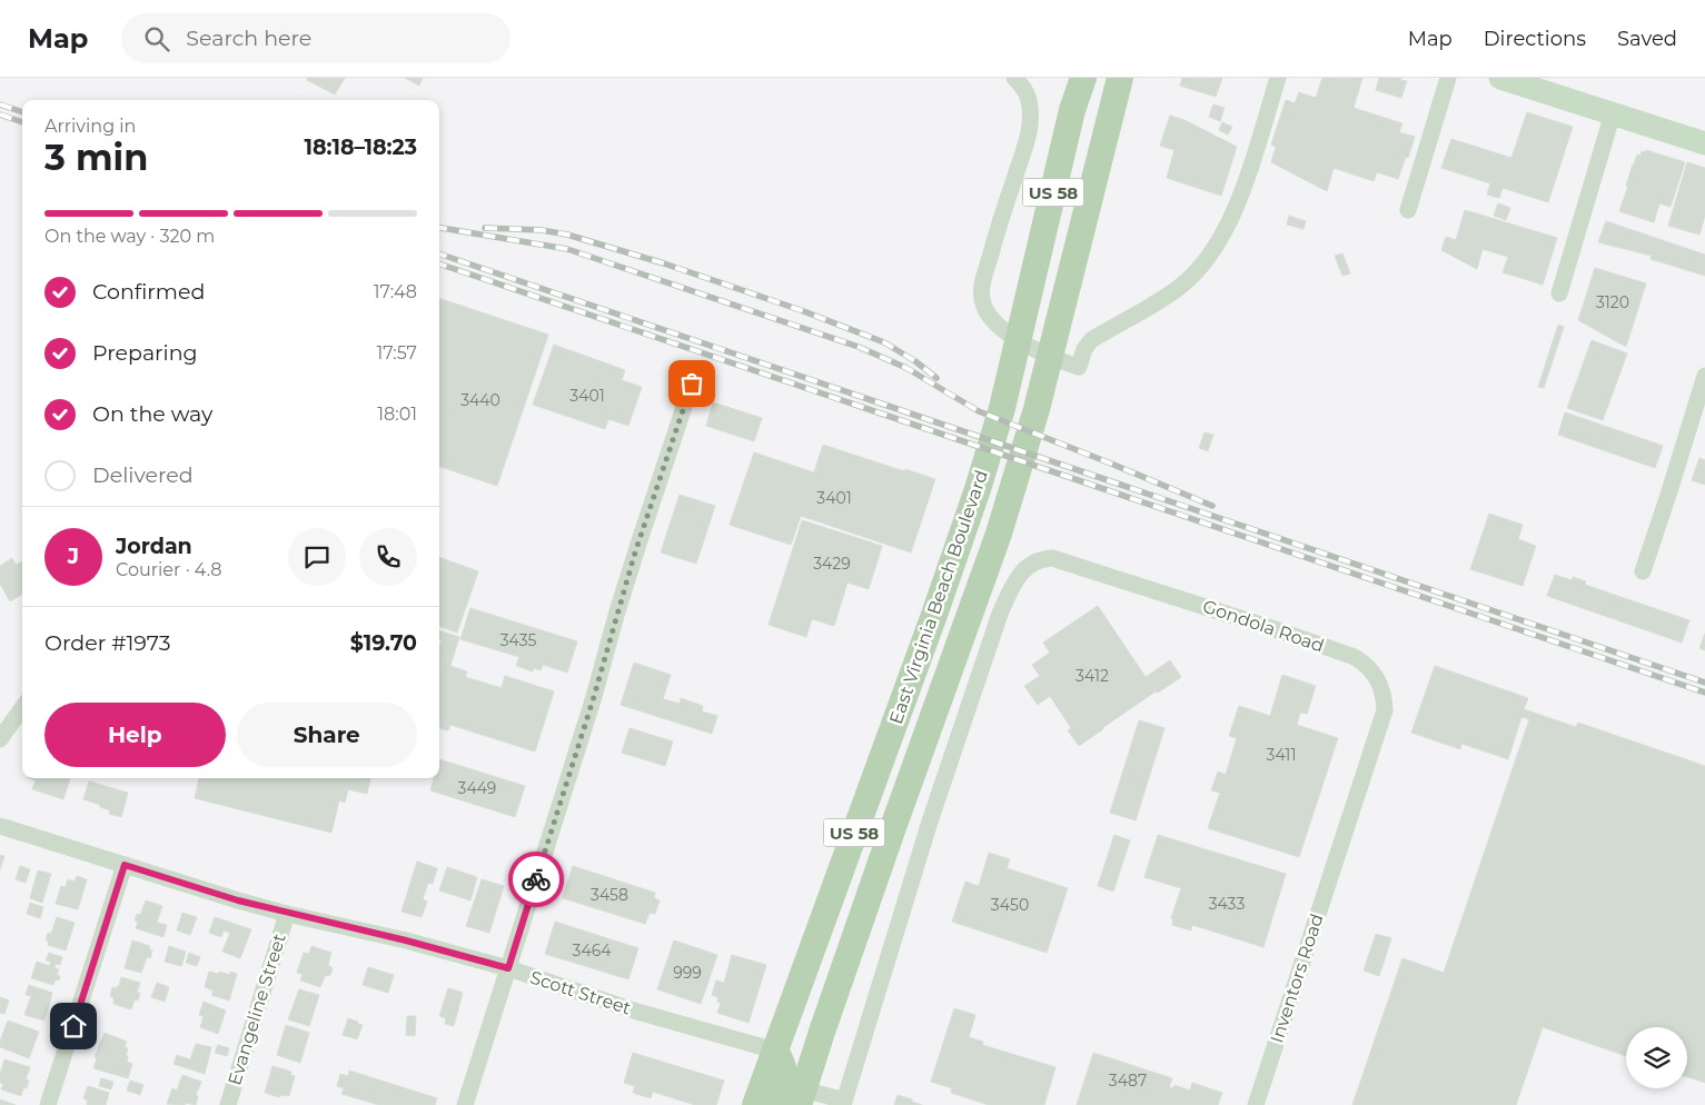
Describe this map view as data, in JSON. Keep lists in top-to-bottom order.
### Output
{
  "streets": {
    "main road": ["US 58", "East Virginia Beach Boulevard"],
    "street": [
      "Gondola Road",
      "Inventors Road",
      "Scott Street",
      "Evangeline Street"
    ]
  },
  "crossings": [
    ["East Virginia Beach Boulevard", "Gondola Road"],
    ["East Virginia Beach Boulevard", "Scott Street"],
    ["Gondola Road", "Inventors Road"],
    ["Scott Street", "Evangeline Street"]
  ],
  "house_numbers": [
    "3120",
    "3401",
    "3440",
    "3401",
    "3429",
    "3435",
    "3412",
    "3411",
    "3449",
    "3458",
    "3433",
    "3450",
    "3464",
    "999",
    "3487"
  ],
  "page": {
    "header": "Map",
    "search": "Search here",
    "nav": ["Map", "Directions", "Saved"],
    "heading": ["3 min", "Arriving in", "18:18–18:23"],
    "panel": [
      "Jordan",
      "Courier · 4.8",
      "Order #1973",
      "$19.70"
    ],
    "bar": "On the way · 320 m",
    "list": [
      ["Confirmed", "17:48"],
      ["Preparing", "17:57"],
      ["On the way", "18:01"],
      "Delivered"
    ],
    "round": "J",
    "buttons": ["Help", "Share"]
  }
}
